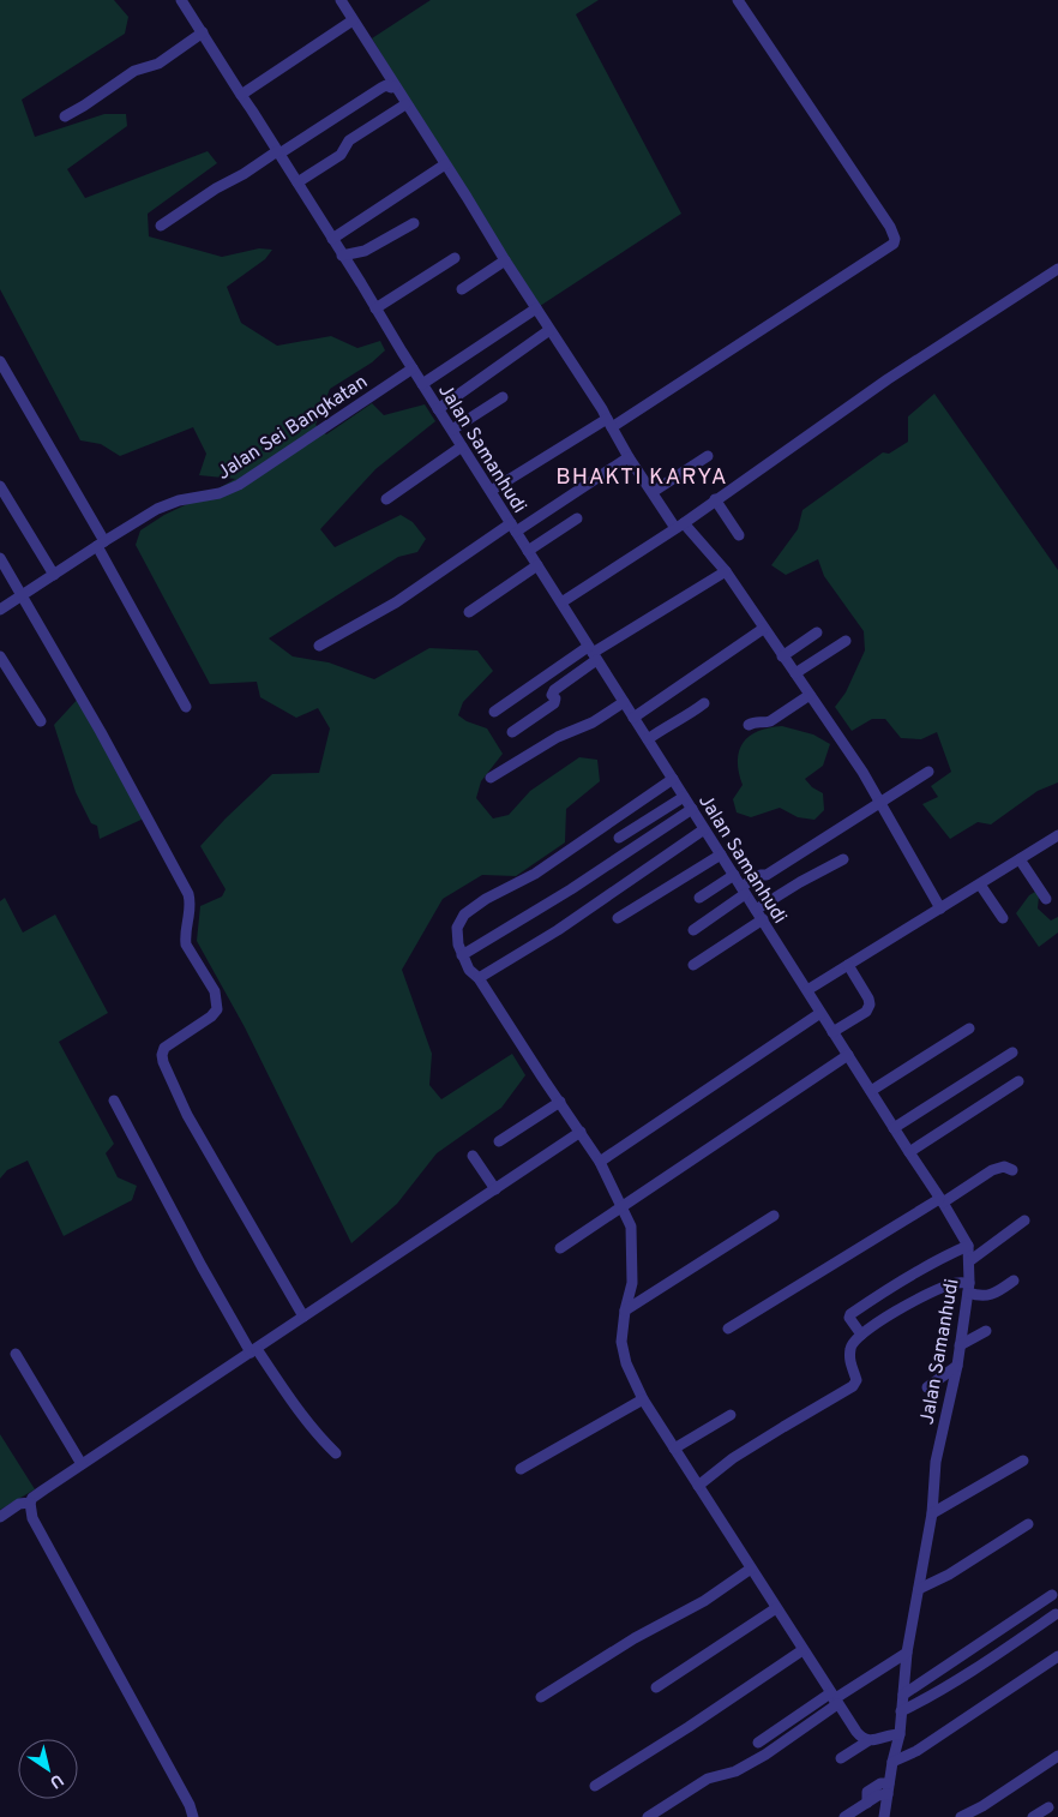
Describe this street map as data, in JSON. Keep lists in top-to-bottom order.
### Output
{
  "streets": {
    "street": ["Jalan Sei Bangkatan", "Jalan Samanhudi"]
  },
  "crossings": [
    ["Jalan Sei Bangkatan", "Jalan Samanhudi"]
  ],
  "districts": ["BHAKTI KARYA"],
  "north": "bottom right"
}
